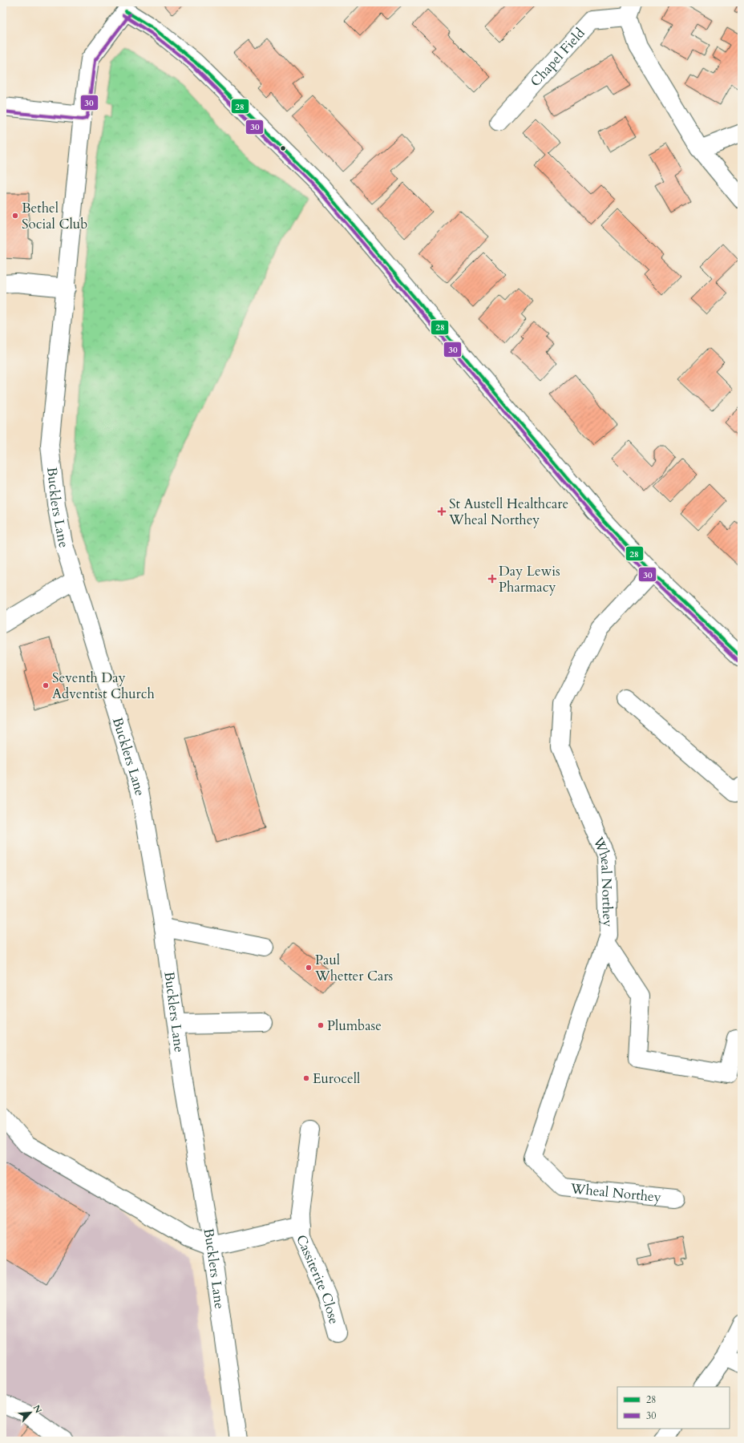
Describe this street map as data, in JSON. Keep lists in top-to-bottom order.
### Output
{
  "streets": {
    "street": [
      "Chapel Field",
      "Bucklers Lane",
      "Wheal Northey",
      "Cassiterite Close"
    ]
  },
  "crossings": [
    ["Bucklers Lane", "Cassiterite Close"]
  ],
  "places": {
    "other": [
      "Bethel Social Club",
      "Seventh Day Adventist Church",
      "Paul Whetter Cars",
      "Plumbase",
      "Eurocell"
    ],
    "health": ["St Austell Healthcare Wheal Northey", "Day Lewis Pharmacy"]
  },
  "lines": ["transit line 28", "transit line 30"],
  "legend": ["28", "30"],
  "north": "top right"
}
